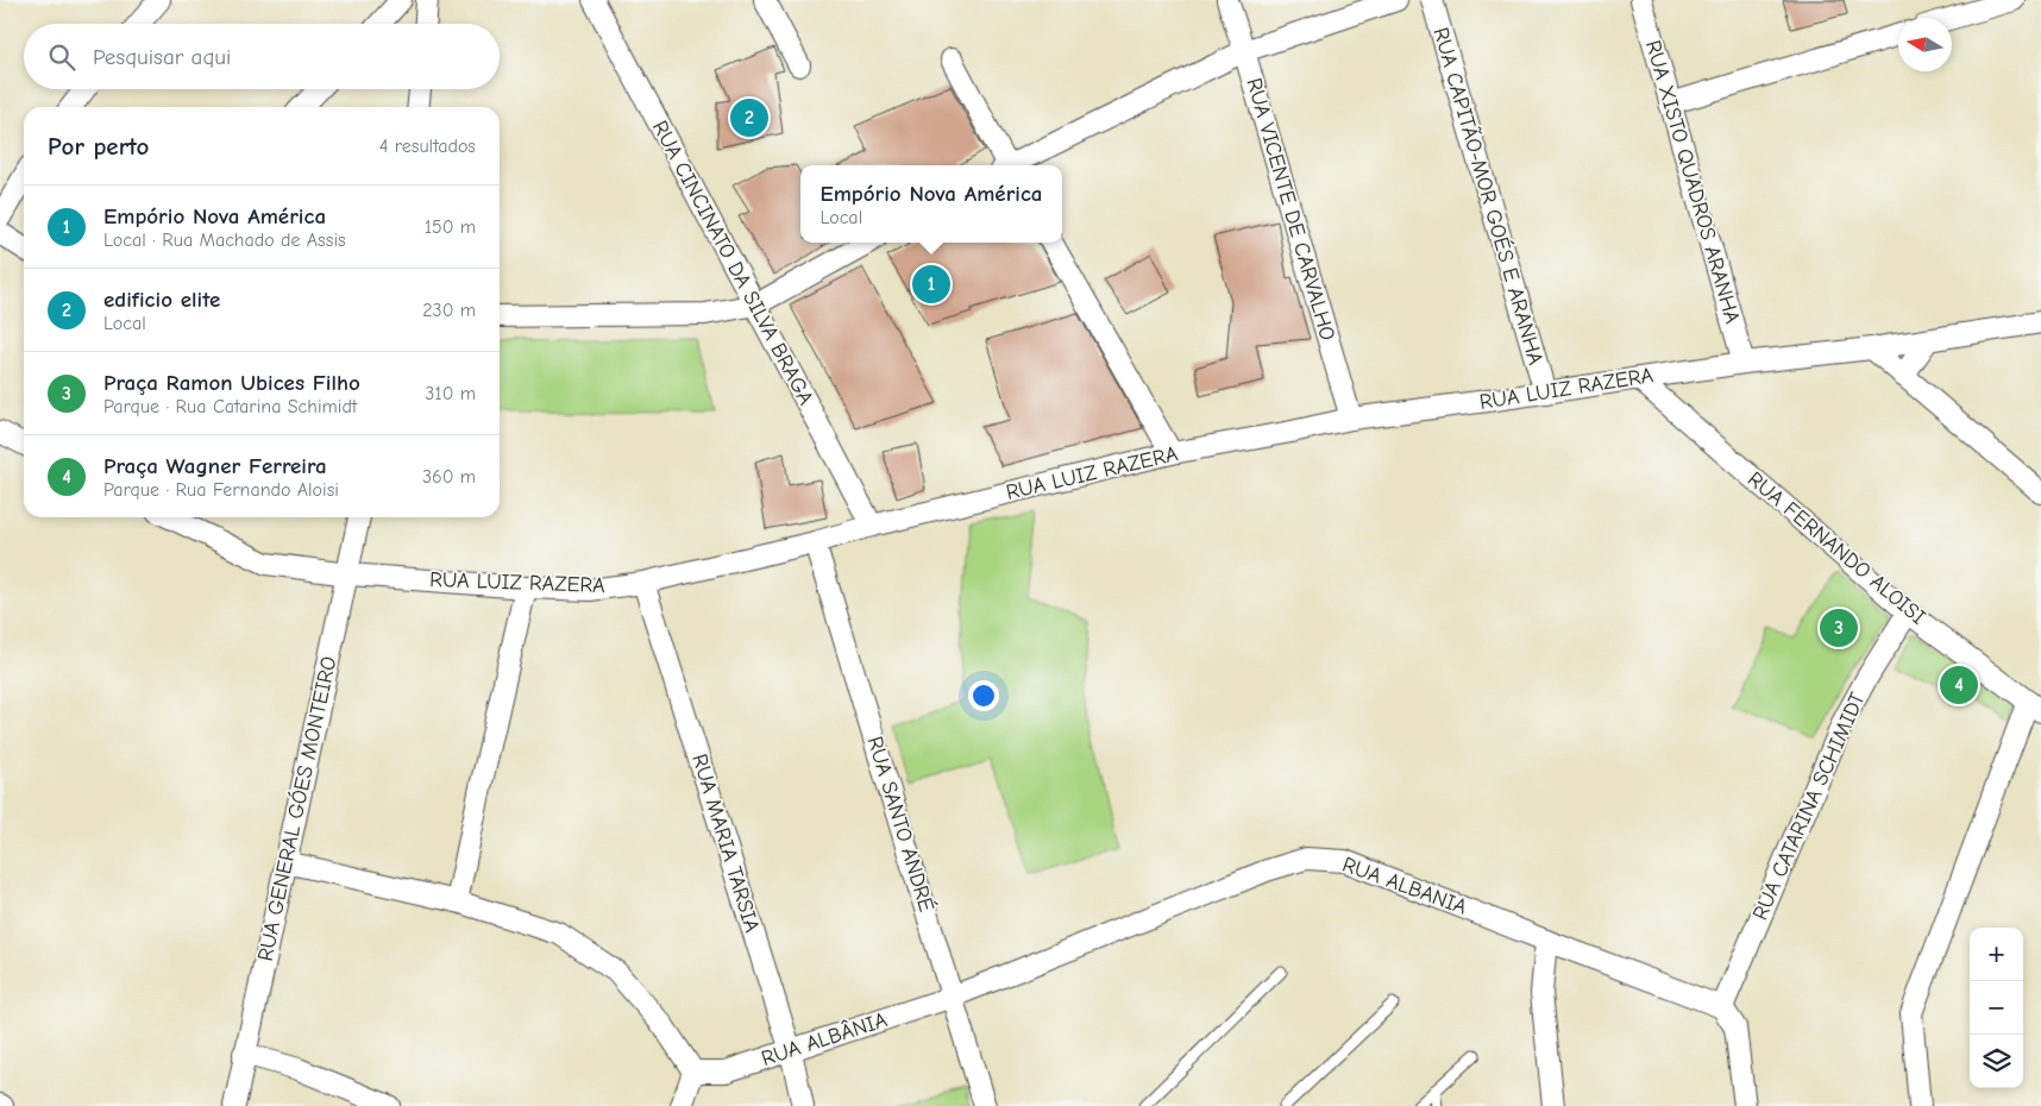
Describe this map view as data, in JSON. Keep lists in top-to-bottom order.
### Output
{
  "streets": {
    "street": [
      "RUA XISTO QUADROS ARANHA",
      "RUA CAPITÃO-MOR GOÉS E ARANHA",
      "RUA VICENTE DE CARVALHO",
      "RUA CINCINATO DA SILVA BRAGA",
      "RUA LUIZ RAZERA",
      "RUA FERNANDO ALOISI",
      "RUA CATARINA SCHIMIDT",
      "RUA GENERAL GÓES MONTEIRO",
      "RUA SANTO ANDRÉ",
      "RUA MARIA TARSIA",
      "RUA ALBANIA",
      "RUA ALBÂNIA"
    ]
  },
  "crossings": [
    ["RUA XISTO QUADROS ARANHA", "RUA LUIZ RAZERA"],
    ["RUA CAPITÃO-MOR GOÉS E ARANHA", "RUA LUIZ RAZERA"],
    ["RUA VICENTE DE CARVALHO", "RUA LUIZ RAZERA"],
    ["RUA CINCINATO DA SILVA BRAGA", "RUA LUIZ RAZERA"],
    ["RUA LUIZ RAZERA", "RUA FERNANDO ALOISI"],
    ["RUA LUIZ RAZERA", "RUA GENERAL GÓES MONTEIRO"],
    ["RUA LUIZ RAZERA", "RUA SANTO ANDRÉ"],
    ["RUA LUIZ RAZERA", "RUA MARIA TARSIA"],
    ["RUA FERNANDO ALOISI", "RUA CATARINA SCHIMIDT"],
    ["RUA CATARINA SCHIMIDT", "RUA ALBANIA"],
    ["RUA SANTO ANDRÉ", "RUA ALBANIA"],
    ["RUA SANTO ANDRÉ", "RUA ALBÂNIA"],
    ["RUA MARIA TARSIA", "RUA ALBÂNIA"],
    ["RUA ALBANIA", "RUA ALBÂNIA"]
  ],
  "north": "left",
  "page": {
    "search": "Pesquisar aqui",
    "pins": [
      "2",
      "1",
      "3",
      "4"
    ],
    "heading": ["Por perto", "4 resultados"],
    "popup": ["Empório Nova América", "Local"],
    "list": [
      {
        "mark": "1",
        "name": "Empório Nova América",
        "note": "Local · Rua Machado de Assis",
        "value": "150 m"
      },
      {
        "mark": "2",
        "name": "edificio elite",
        "note": "Local",
        "value": "230 m"
      },
      {
        "mark": "3",
        "name": "Praça Ramon Ubices Filho",
        "note": "Parque · Rua Catarina Schimidt",
        "value": "310 m"
      },
      {
        "mark": "4",
        "name": "Praça Wagner Ferreira",
        "note": "Parque · Rua Fernando Aloisi",
        "value": "360 m"
      }
    ],
    "map_buttons": ["+", "−"]
  }
}
